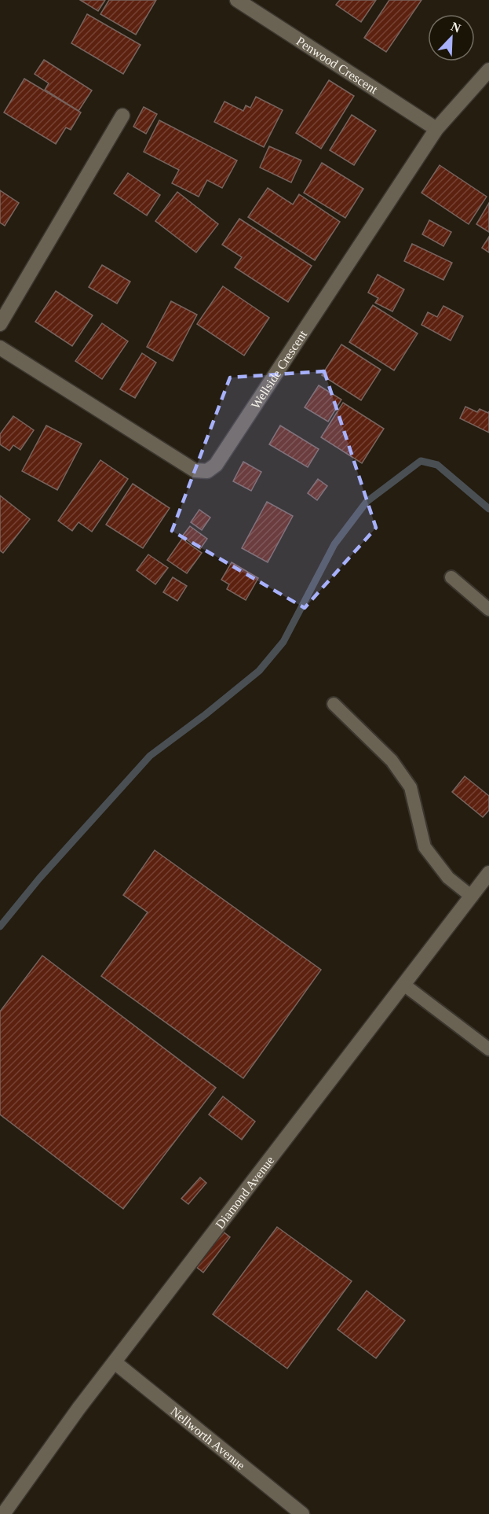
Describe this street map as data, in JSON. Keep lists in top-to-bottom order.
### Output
{
  "streets": {
    "street": [
      "Penwood Crescent",
      "Wellside Crescent",
      "Diamond Avenue",
      "Nellworth Avenue"
    ]
  },
  "crossings": [
    ["Penwood Crescent", "Wellside Crescent"],
    ["Diamond Avenue", "Nellworth Avenue"]
  ],
  "north": "top right"
}
